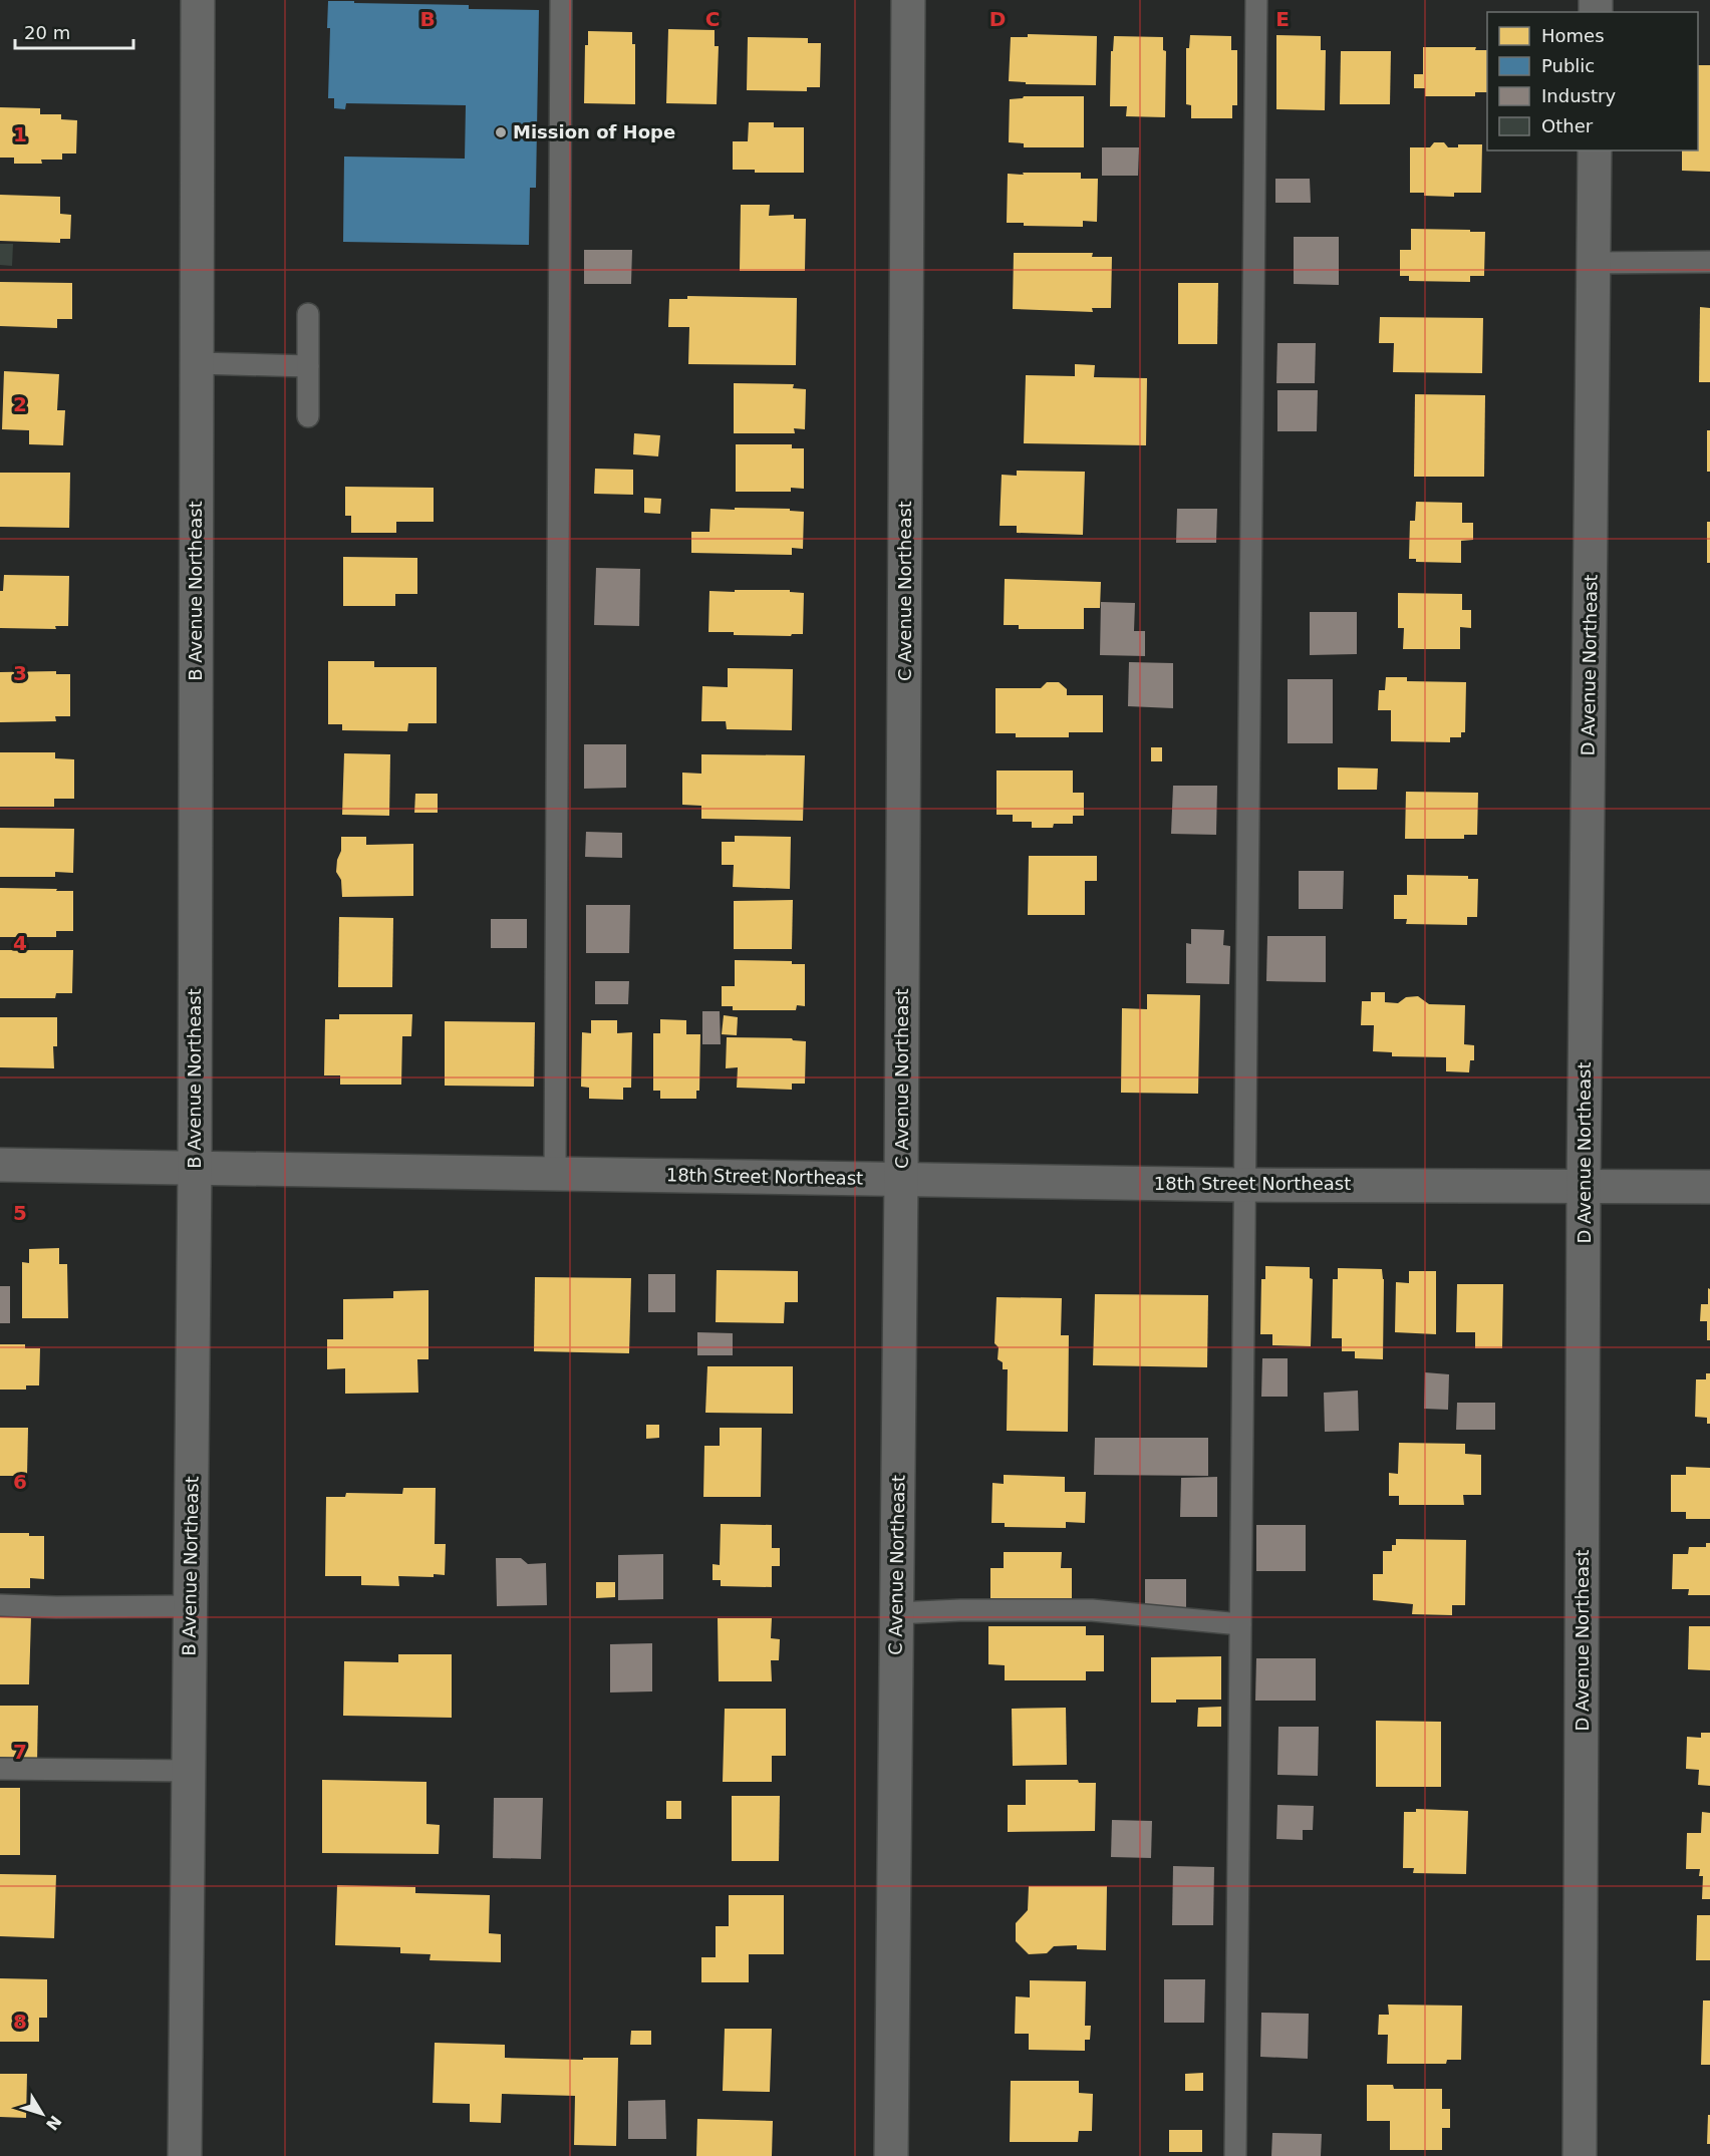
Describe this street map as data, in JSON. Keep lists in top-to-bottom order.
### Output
{
  "streets": {
    "street": [
      "B Avenue Northeast",
      "C Avenue Northeast",
      "D Avenue Northeast",
      "18th Street Northeast"
    ]
  },
  "crossings": [
    ["B Avenue Northeast", "18th Street Northeast"],
    ["C Avenue Northeast", "18th Street Northeast"],
    ["D Avenue Northeast", "18th Street Northeast"]
  ],
  "places": ["Mission of Hope"],
  "legend": [
    "Homes",
    "Public",
    "Industry",
    "Other"
  ],
  "scale_bar": "20 m",
  "north": "bottom right",
  "grid": {
    "columns": [
      "B",
      "C",
      "D",
      "E"
    ],
    "rows": [
      "1",
      "2",
      "3",
      "4",
      "5",
      "6",
      "7",
      "8"
    ]
  }
}
